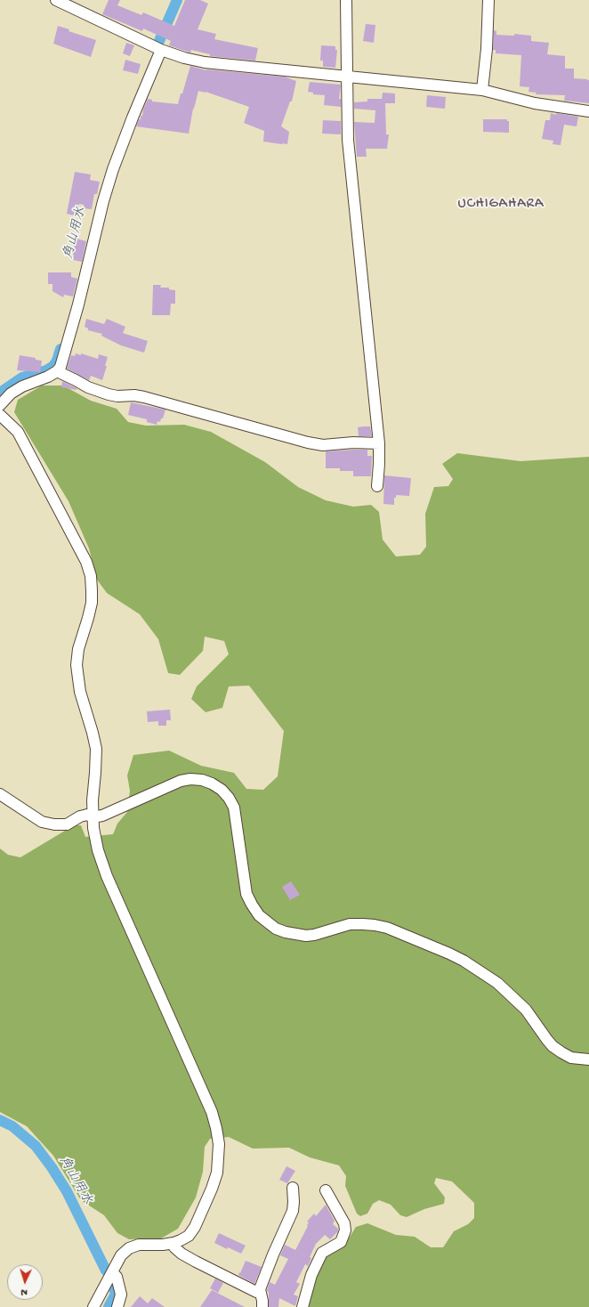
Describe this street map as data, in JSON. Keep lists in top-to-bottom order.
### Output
{
  "districts": ["UCHIGAHARA"],
  "water": ["角山用水"],
  "north": "bottom"
}
